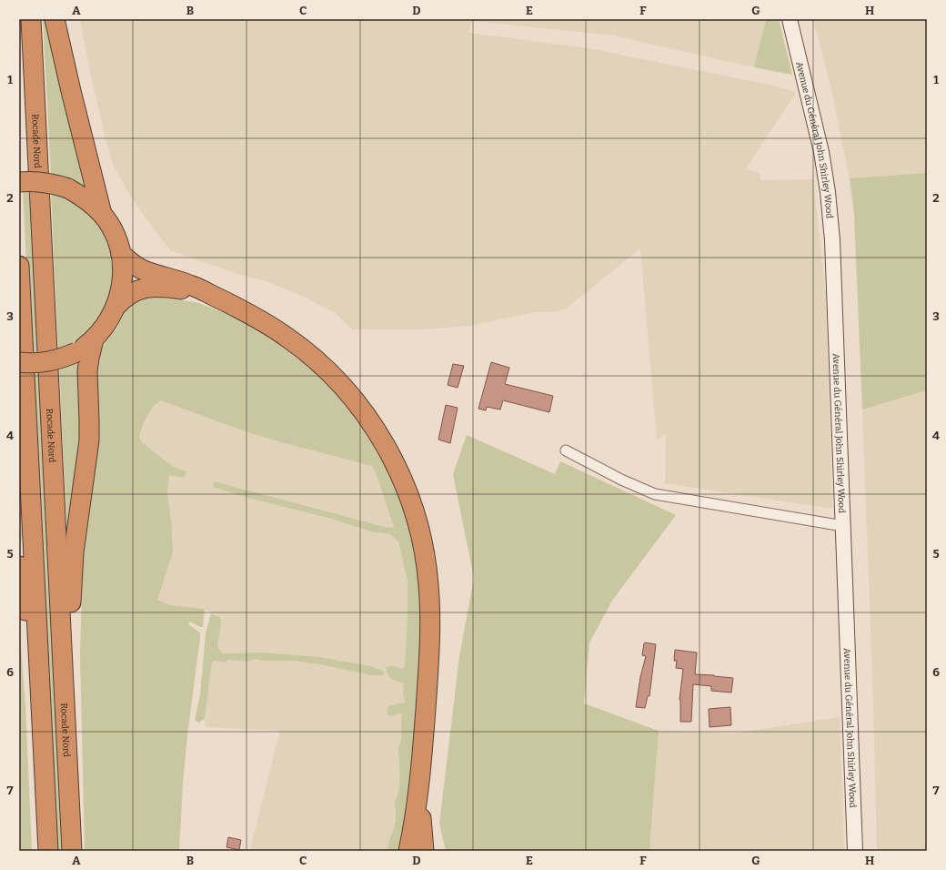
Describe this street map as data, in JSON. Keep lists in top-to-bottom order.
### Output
{
  "streets": {
    "highway": ["Rocade Nord"],
    "street": ["Avenue du Général John Shirley Wood"]
  },
  "grid": {
    "columns": [
      "A",
      "B",
      "C",
      "D",
      "E",
      "F",
      "G",
      "H"
    ],
    "rows": [
      "1",
      "2",
      "3",
      "4",
      "5",
      "6",
      "7"
    ]
  }
}
